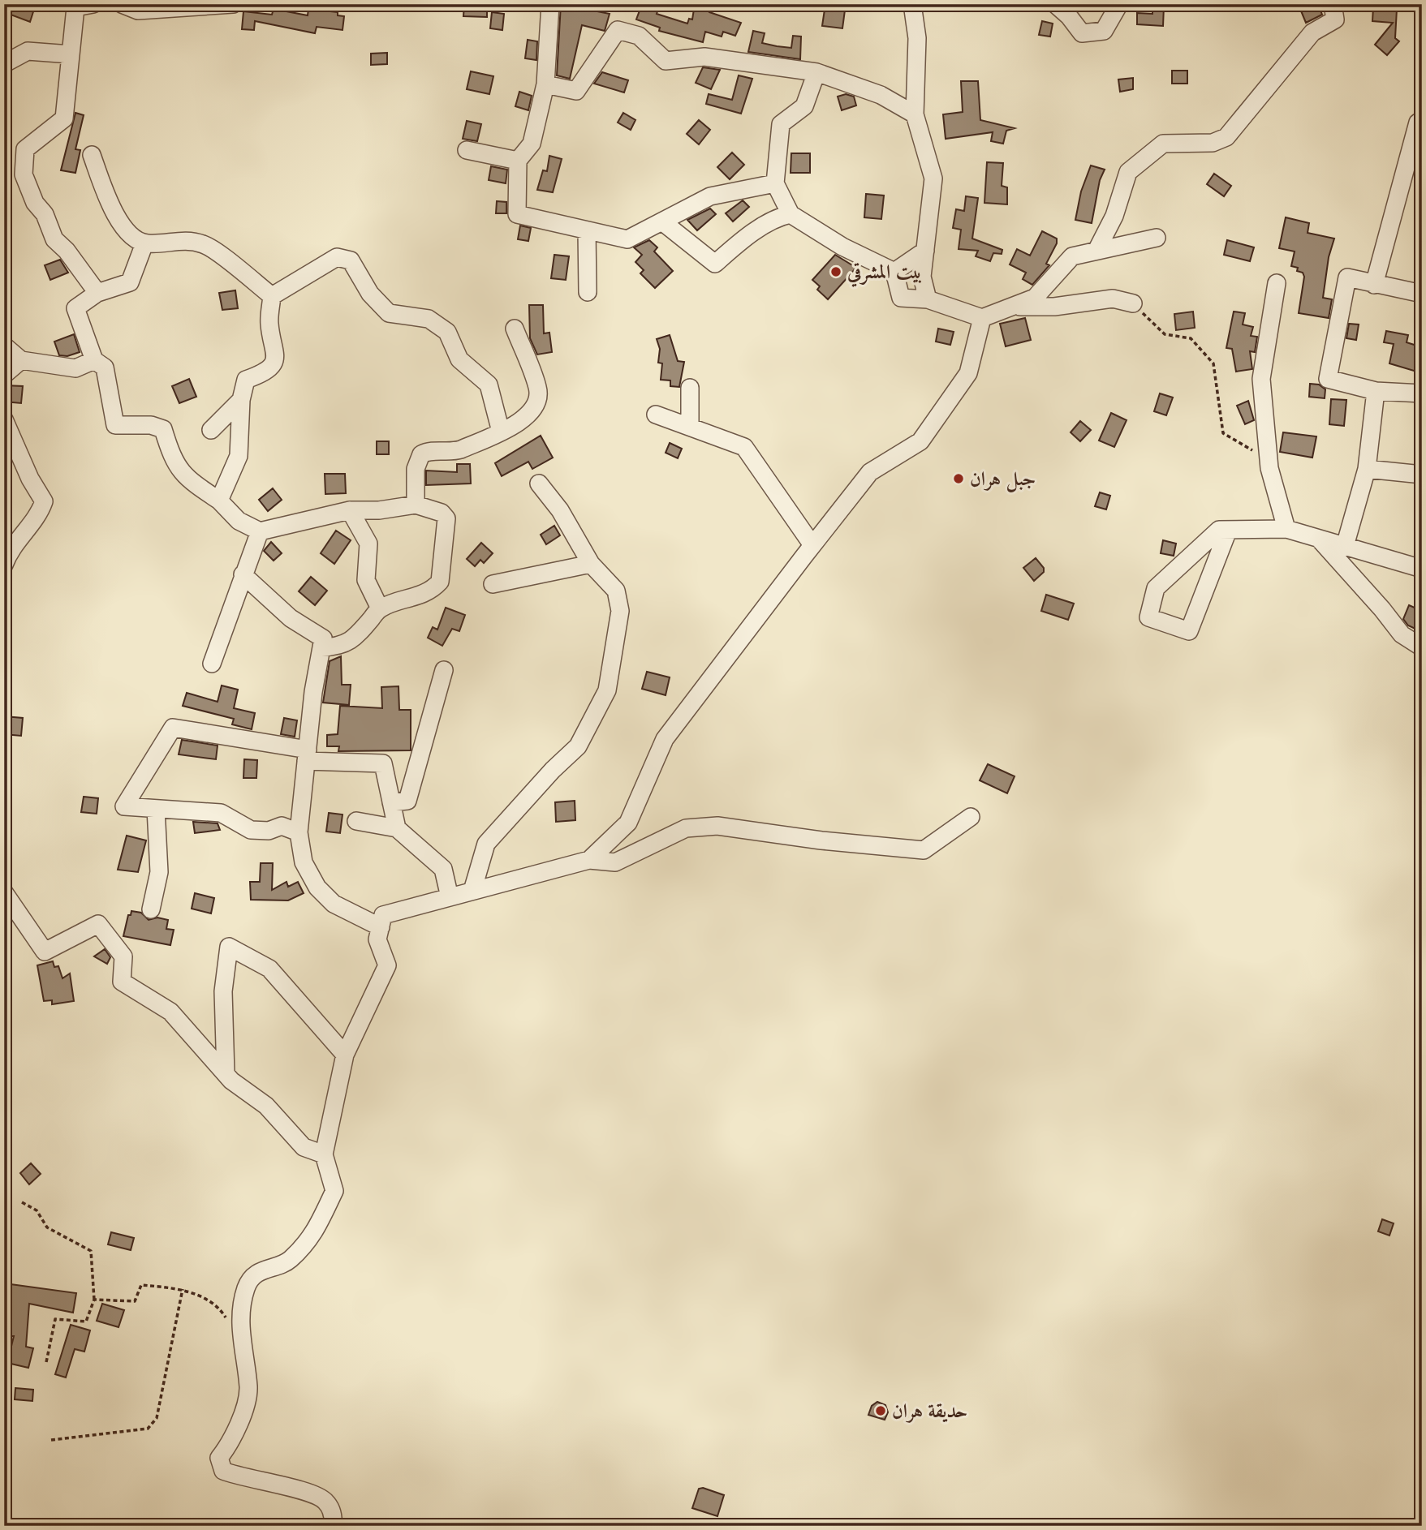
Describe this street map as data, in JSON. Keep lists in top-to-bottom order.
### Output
{
  "places": ["بيت المشرقي", "جبل هران", "حديقة هران"]
}
